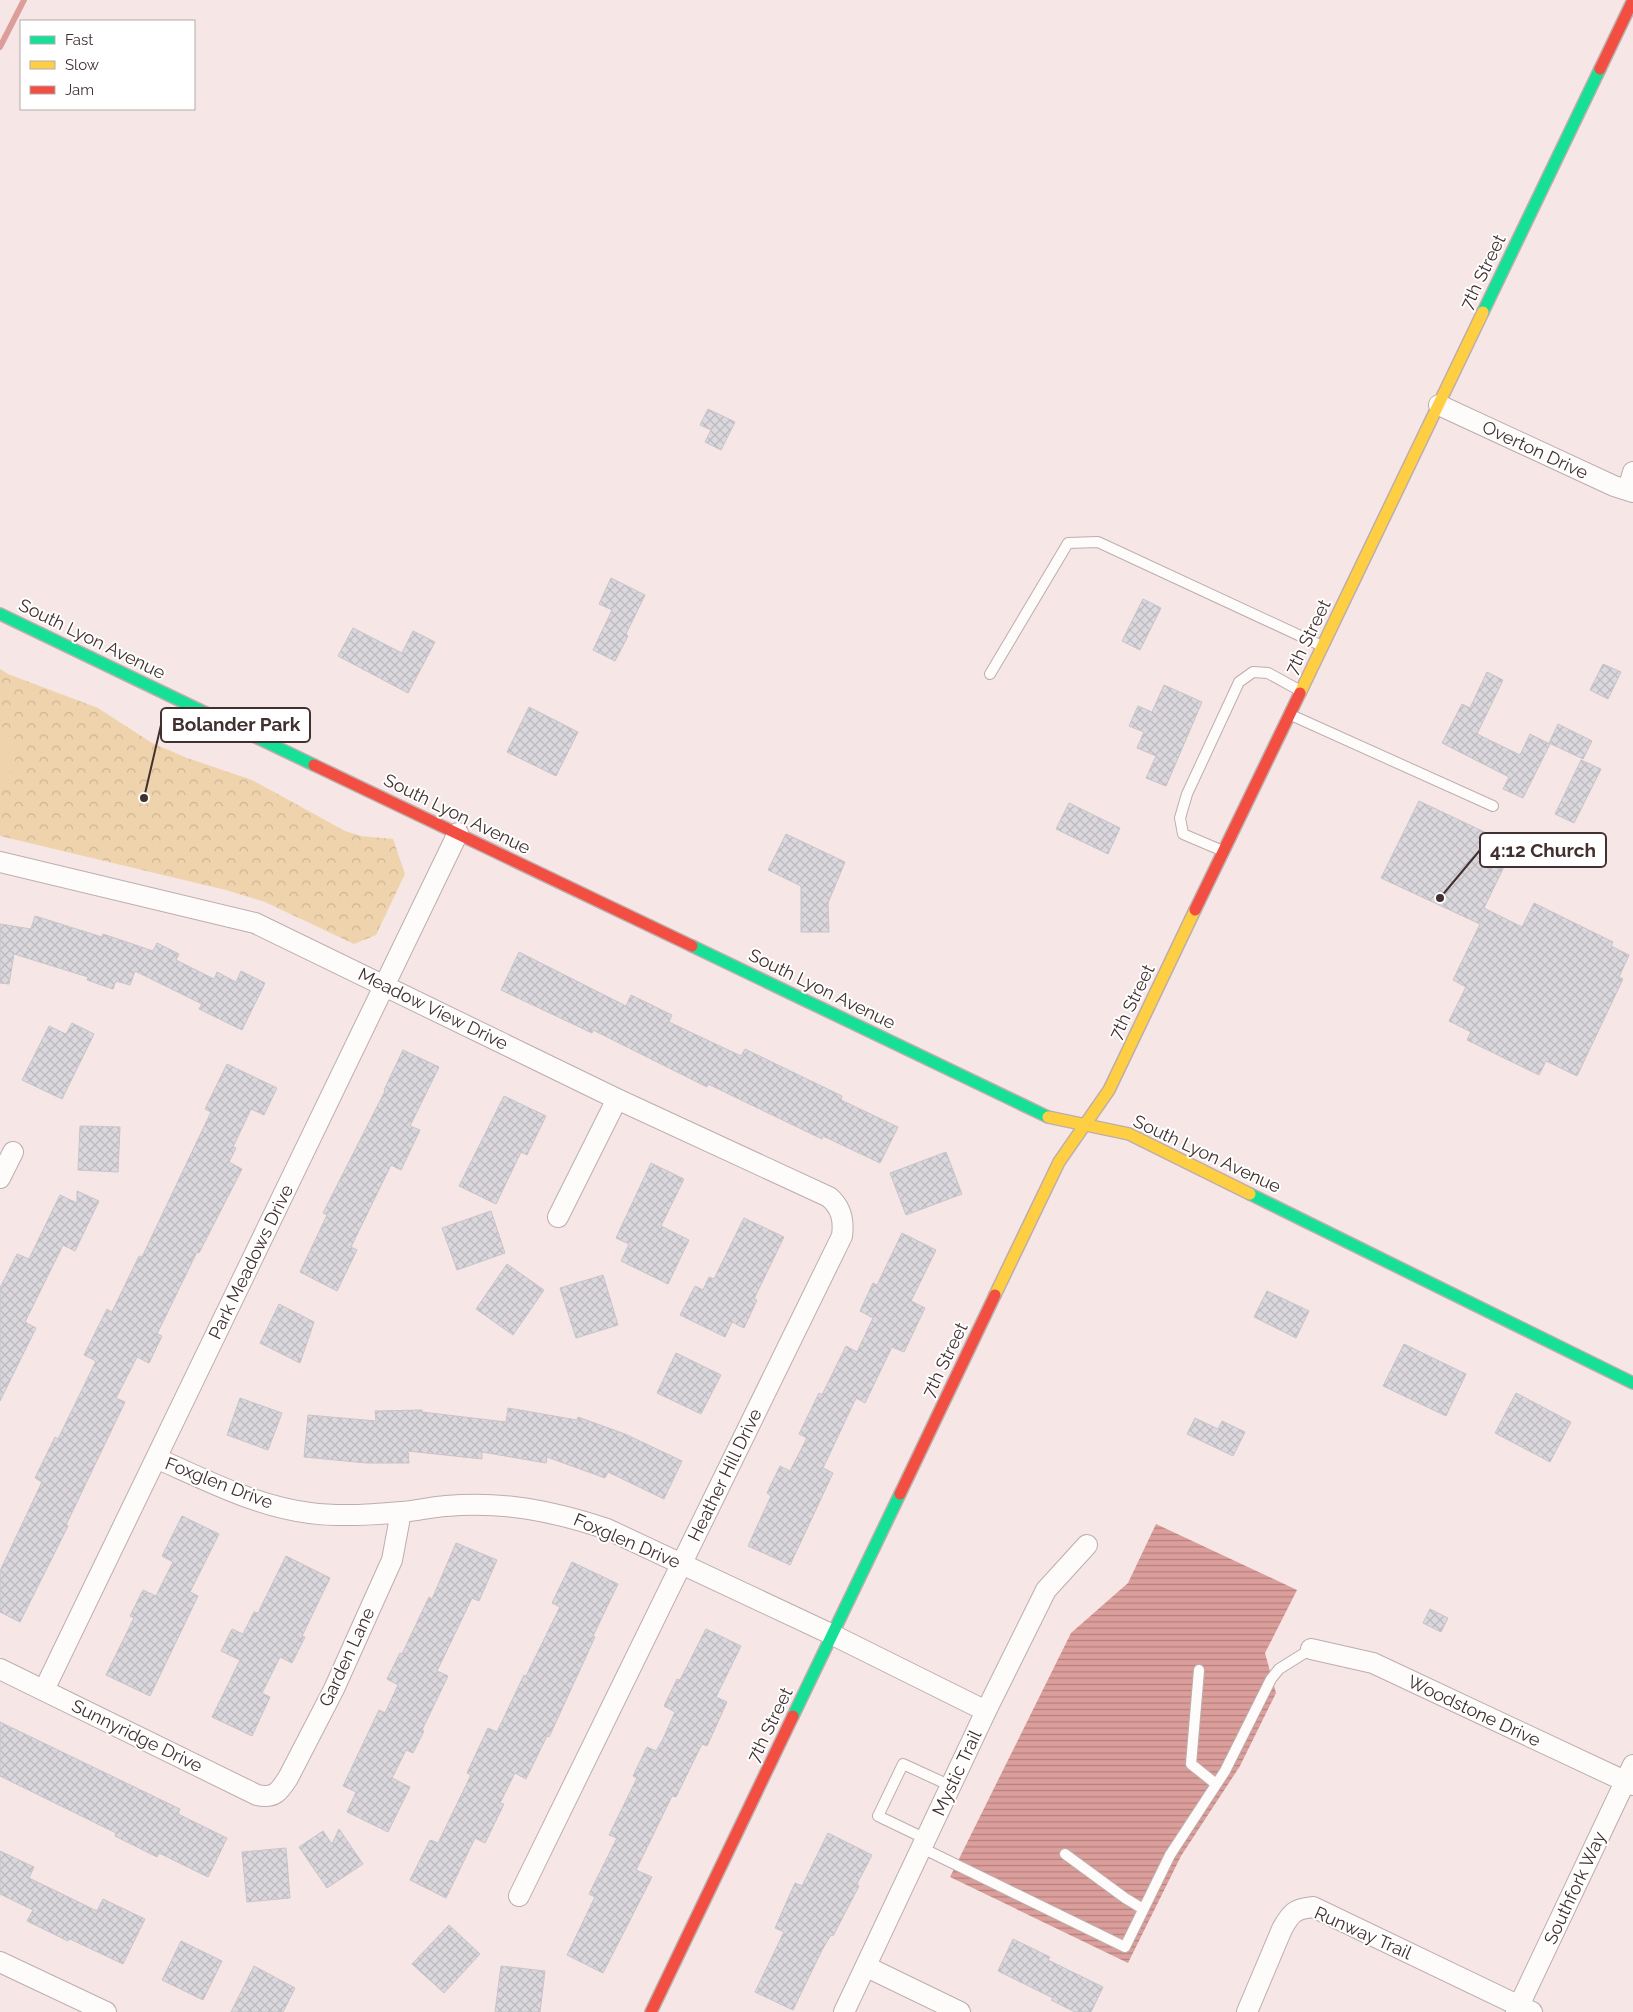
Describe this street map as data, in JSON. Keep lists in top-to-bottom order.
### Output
{
  "streets": {
    "street": [
      "7th Street",
      "Overton Drive",
      "South Lyon Avenue",
      "Meadow View Drive",
      "Park Meadows Drive",
      "Heather Hill Drive",
      "Foxglen Drive",
      "Garden Lane",
      "Woodstone Drive",
      "Sunnyridge Drive",
      "Mystic Trail",
      "Southfork Way",
      "Runway Trail"
    ]
  },
  "crossings": [
    ["7th Street", "Overton Drive"],
    ["7th Street", "South Lyon Avenue"],
    ["7th Street", "Foxglen Drive"],
    ["South Lyon Avenue", "Park Meadows Drive"],
    ["Meadow View Drive", "Park Meadows Drive"],
    ["Meadow View Drive", "Heather Hill Drive"],
    ["Park Meadows Drive", "Foxglen Drive"],
    ["Park Meadows Drive", "Sunnyridge Drive"],
    ["Heather Hill Drive", "Foxglen Drive"],
    ["Foxglen Drive", "Garden Lane"],
    ["Foxglen Drive", "Mystic Trail"],
    ["Garden Lane", "Sunnyridge Drive"],
    ["Woodstone Drive", "Southfork Way"],
    ["Southfork Way", "Runway Trail"]
  ],
  "places": ["Bolander Park", "4:12 Church"],
  "legend": ["Fast", "Slow", "Jam"]
}
